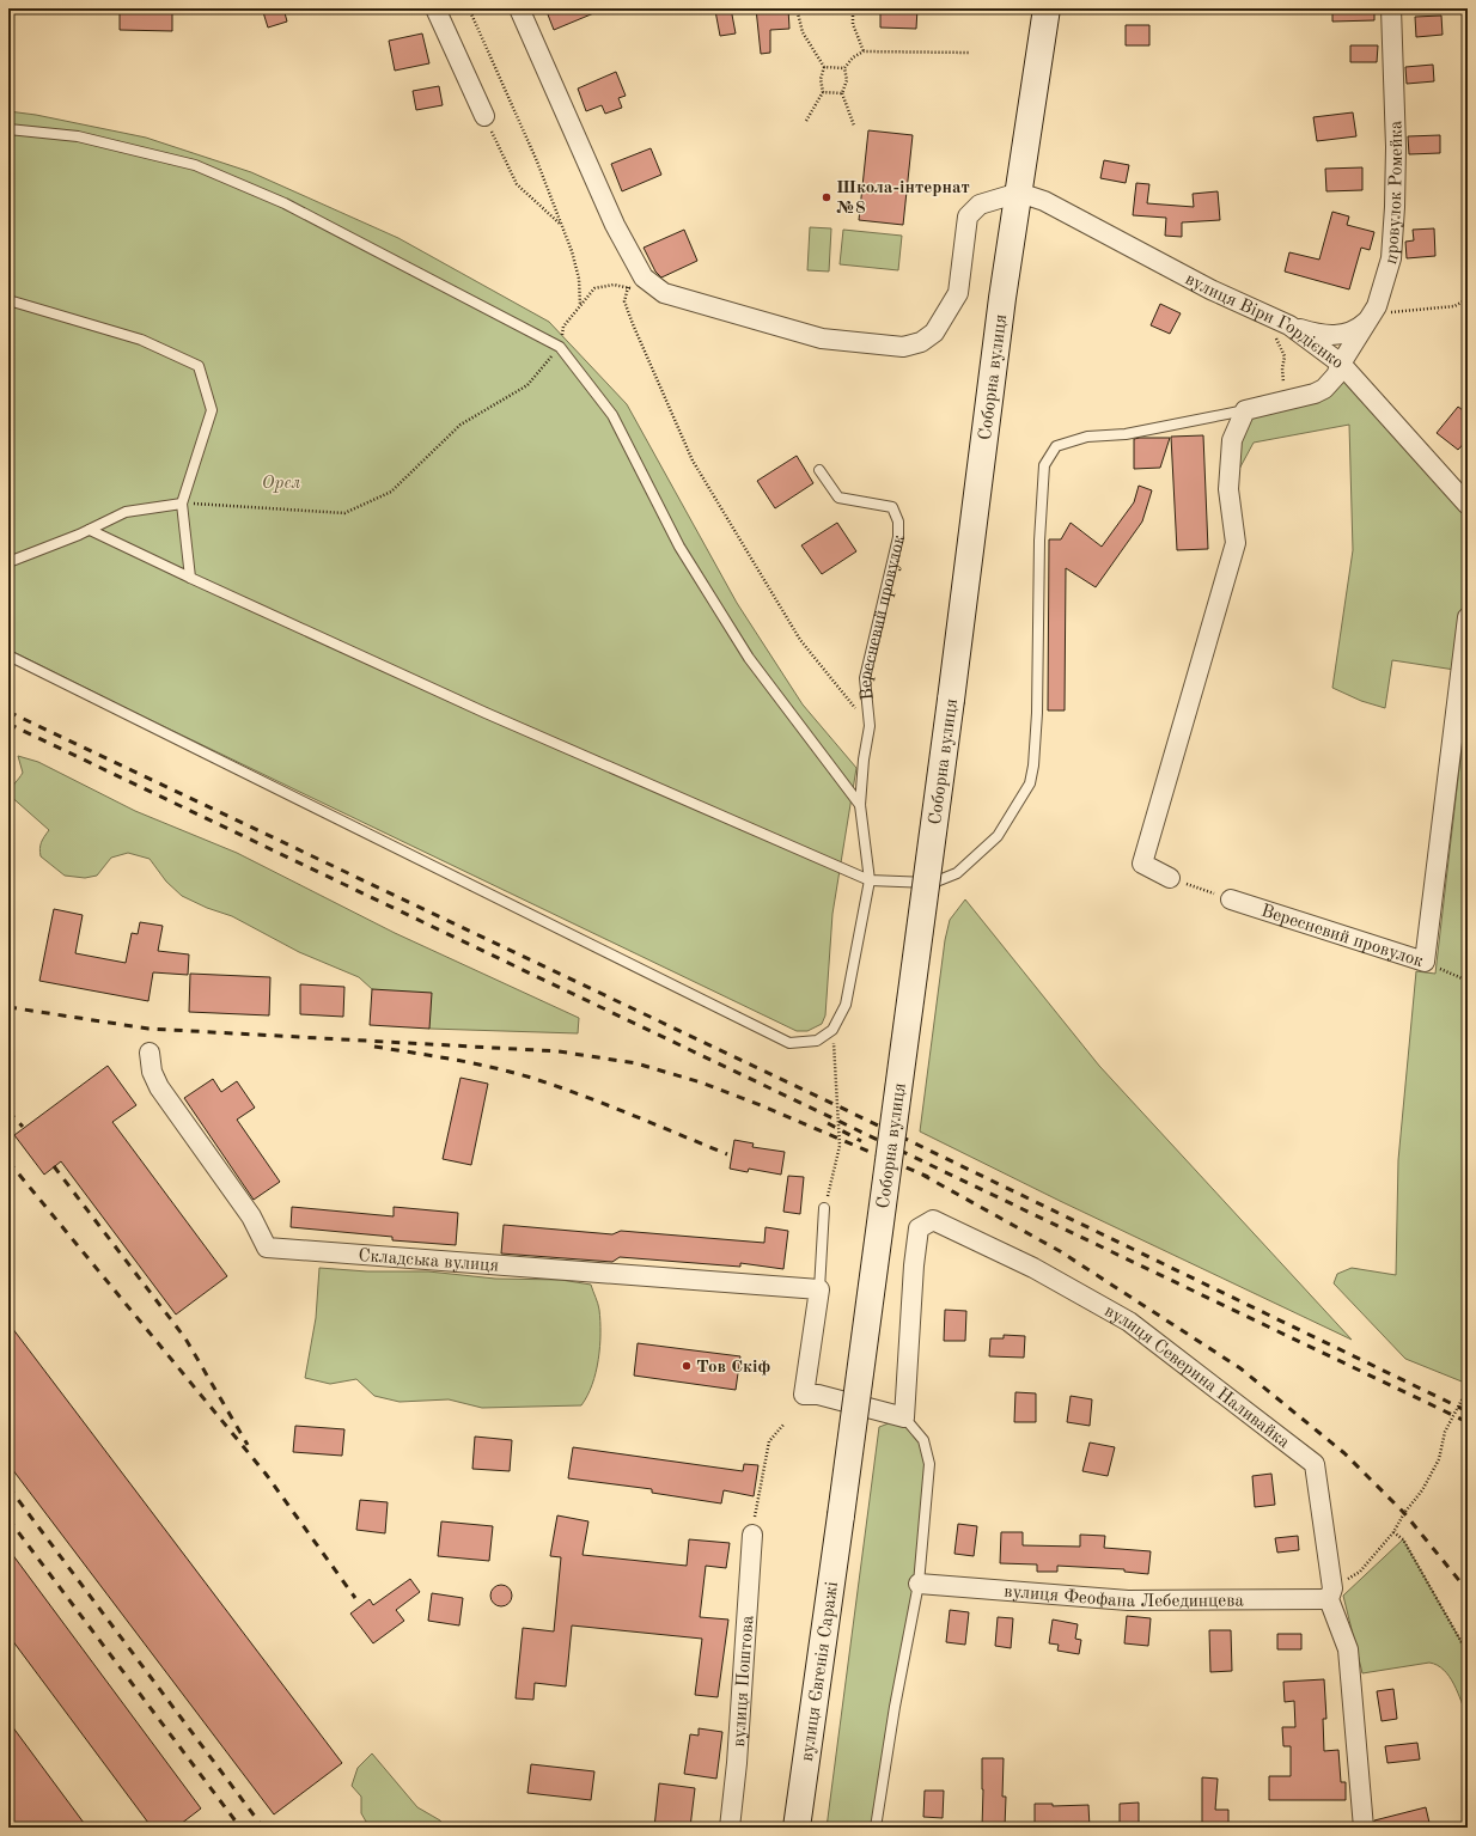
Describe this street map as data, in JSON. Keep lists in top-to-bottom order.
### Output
{
  "streets": {
    "main road": ["Соборна вулиця", "вулиця Євгенія Саражі"],
    "street": [
      "провулок Ромейка",
      "вулиця Віри Гордієнко",
      "Вересневий провулок",
      "Складська вулиця",
      "вулиця Северина Наливайка",
      "вулиця Феофана Лебединцева",
      "вулиця Поштова"
    ]
  },
  "crossings": [
    ["провулок Ромейка", "вулиця Віри Гордієнко"],
    ["вулиця Віри Гордієнко", "Соборна вулиця"],
    ["Соборна вулиця", "вулиця Євгенія Саражі"],
    ["вулиця Северина Наливайка", "вулиця Феофана Лебединцева"]
  ],
  "parks": ["Орел"],
  "places": ["Школа-інтернат №8", "Тов Скіф"]
}
